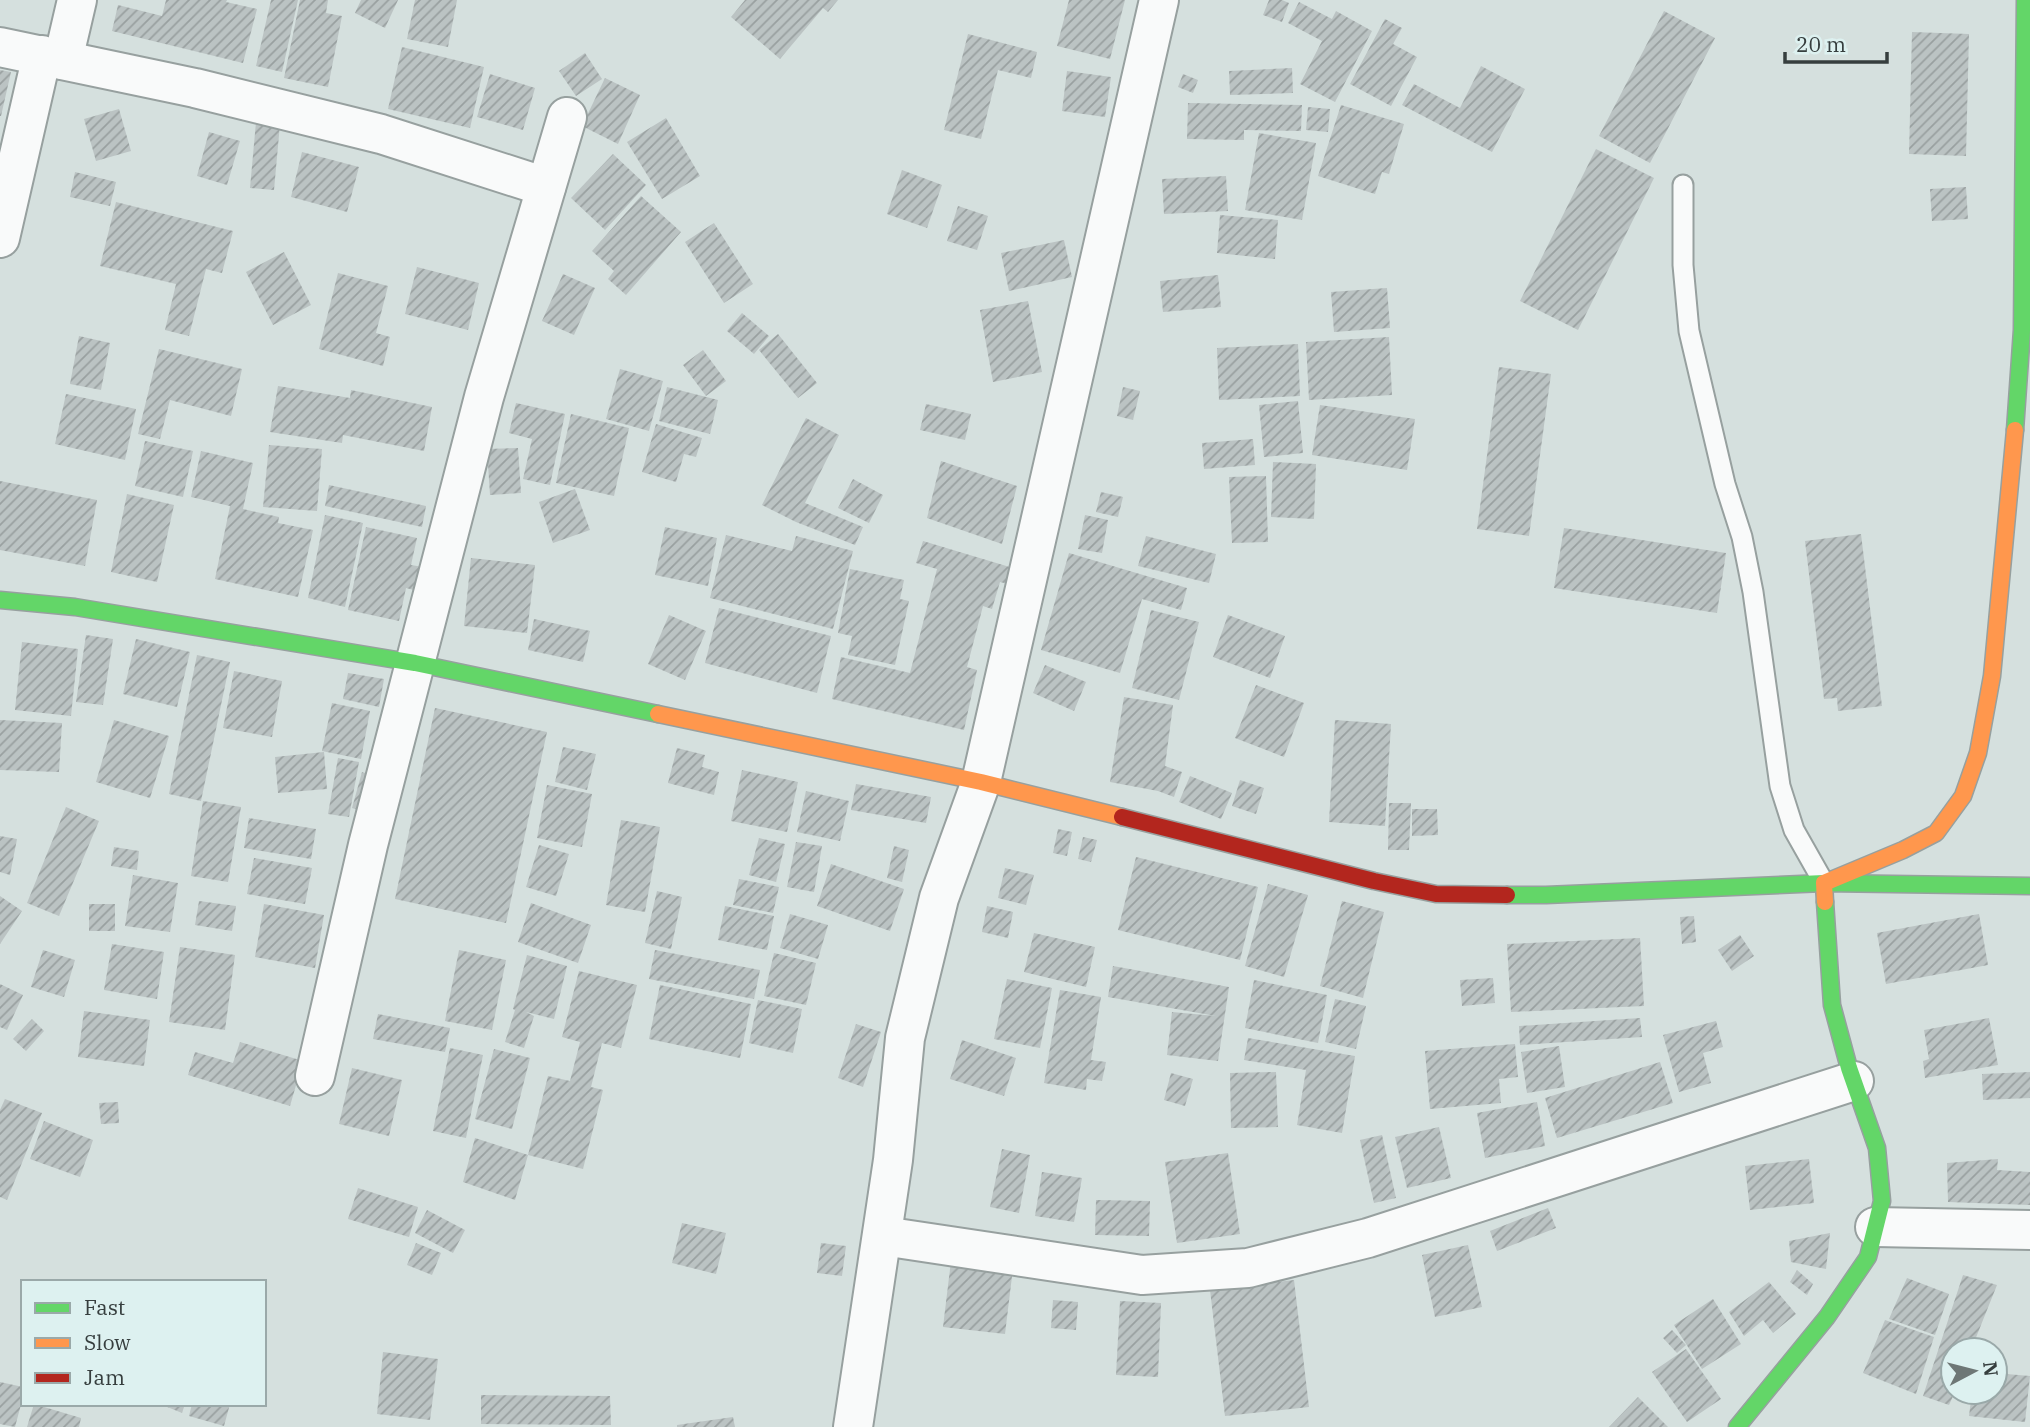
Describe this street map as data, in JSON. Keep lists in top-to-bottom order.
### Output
{
  "legend": ["Fast", "Slow", "Jam"],
  "scale_bar": "20 m",
  "north": "right"
}
